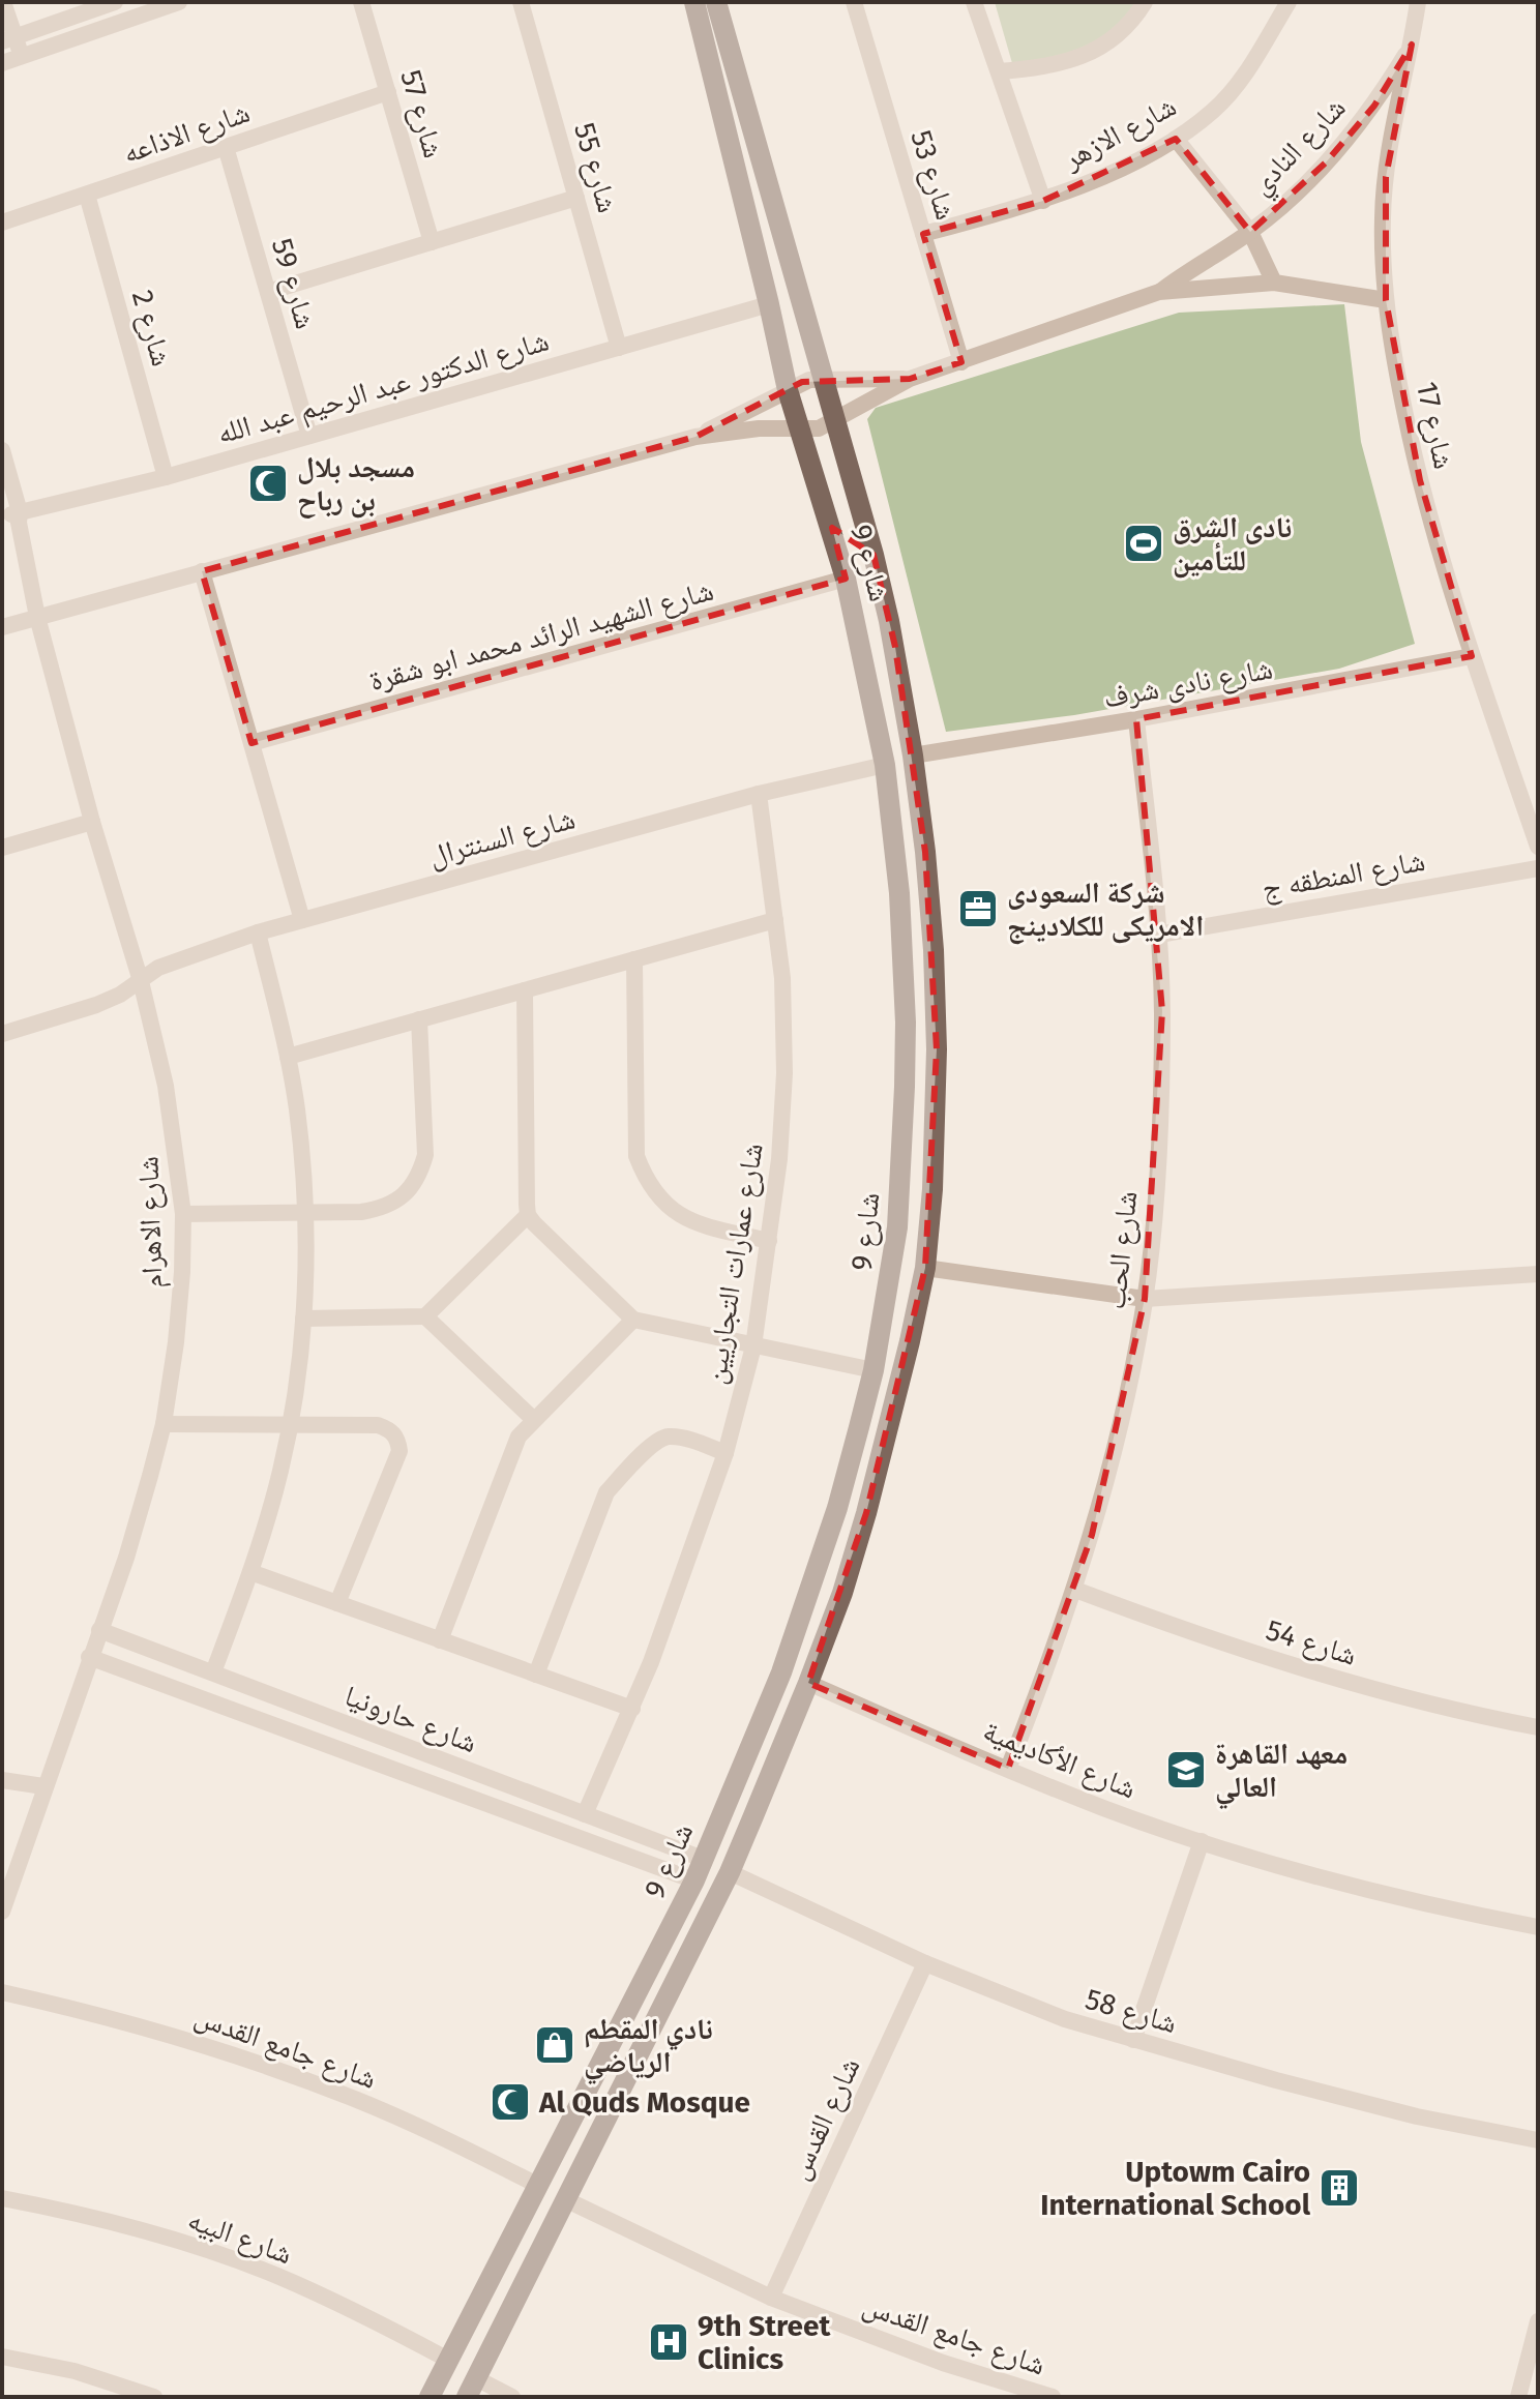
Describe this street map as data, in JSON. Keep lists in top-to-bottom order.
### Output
{
  "streets": {
    "main road": ["شارع 9"],
    "street": [
      "شارع 57",
      "شارع الاذاعه",
      "شارع الازهر",
      "شارع النادي",
      "شارع 55",
      "شارع 53",
      "شارع 59",
      "شارع 2",
      "شارع الدكتور عبد الرحيم عبد الله",
      "شارع 17",
      "شارع الشهيد الرائد محمد ابو شقرة",
      "شارع نادى شرف",
      "شارع السنترال",
      "شارع المنطقه ج",
      "شارع الاهرام",
      "شارع الحب",
      "شارع عمارات التجاريين",
      "شارع 54",
      "شارع حارونيا",
      "شارع الأكاديمية",
      "شارع 58",
      "شارع جامع القدس",
      "شارع القدس",
      "شارع البيه"
    ]
  },
  "crossings": [
    ["شارع 57", "شارع الاذاعه"],
    ["شارع الاذاعه", "شارع 59"],
    ["شارع الاذاعه", "شارع 2"],
    ["شارع الازهر", "شارع 53"],
    ["شارع النادي", "شارع 53"],
    ["شارع النادي", "شارع 17"],
    ["شارع النادي", "شارع 9"],
    ["شارع 55", "شارع الدكتور عبد الرحيم عبد الله"],
    ["شارع 59", "شارع الدكتور عبد الرحيم عبد الله"],
    ["شارع 2", "شارع الدكتور عبد الرحيم عبد الله"],
    ["شارع الدكتور عبد الرحيم عبد الله", "شارع 9"],
    ["شارع الدكتور عبد الرحيم عبد الله", "شارع الاهرام"],
    ["شارع 17", "شارع نادى شرف"],
    ["شارع 9", "شارع الشهيد الرائد محمد ابو شقرة"],
    ["شارع 9", "شارع نادى شرف"],
    ["شارع 9", "شارع السنترال"],
    ["شارع 9", "شارع حارونيا"],
    ["شارع 9", "شارع الأكاديمية"],
    ["شارع 9", "شارع 58"],
    ["شارع 9", "شارع جامع القدس"],
    ["شارع 9", "شارع البيه"],
    ["شارع نادى شرف", "شارع الحب"],
    ["شارع السنترال", "شارع الاهرام"],
    ["شارع السنترال", "شارع عمارات التجاريين"],
    ["شارع المنطقه ج", "شارع الحب"],
    ["شارع الاهرام", "شارع حارونيا"],
    ["شارع الحب", "شارع 54"],
    ["شارع الحب", "شارع الأكاديمية"],
    ["شارع عمارات التجاريين", "شارع حارونيا"],
    ["شارع 58", "شارع القدس"],
    ["شارع جامع القدس", "شارع القدس"]
  ],
  "places": {
    "mosque": ["مسجد بلال بن رباح", "Al Quds Mosque"],
    "sports": ["نادى الشرق للتأمين"],
    "office": ["شركة السعودى الامريكى للكلادينج"],
    "school or university": ["معهد القاهرة العالي"],
    "shop": ["نادي المقطم الرياضي"],
    "building": ["Uptowm Cairo International School"],
    "hospital": ["9th Street Clinics"]
  }
}
